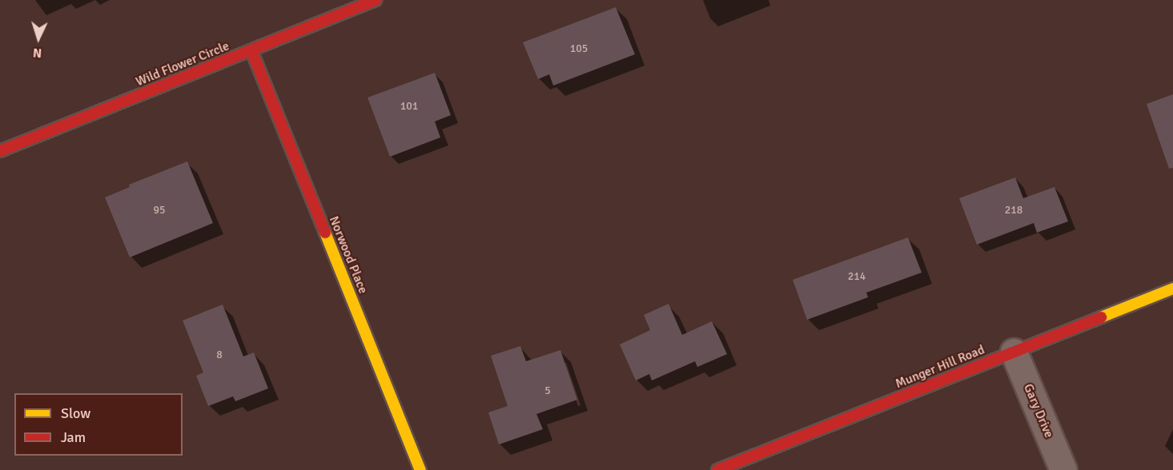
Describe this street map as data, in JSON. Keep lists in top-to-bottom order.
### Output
{
  "streets": {
    "street": [
      "Wild Flower Circle",
      "Norwood Place",
      "Munger Hill Road",
      "Gary Drive"
    ]
  },
  "crossings": [
    ["Wild Flower Circle", "Norwood Place"],
    ["Munger Hill Road", "Gary Drive"]
  ],
  "house_numbers": [
    "105",
    "101",
    "95",
    "218",
    "214",
    "8",
    "5"
  ],
  "legend": ["Slow", "Jam"],
  "north": "bottom"
}
